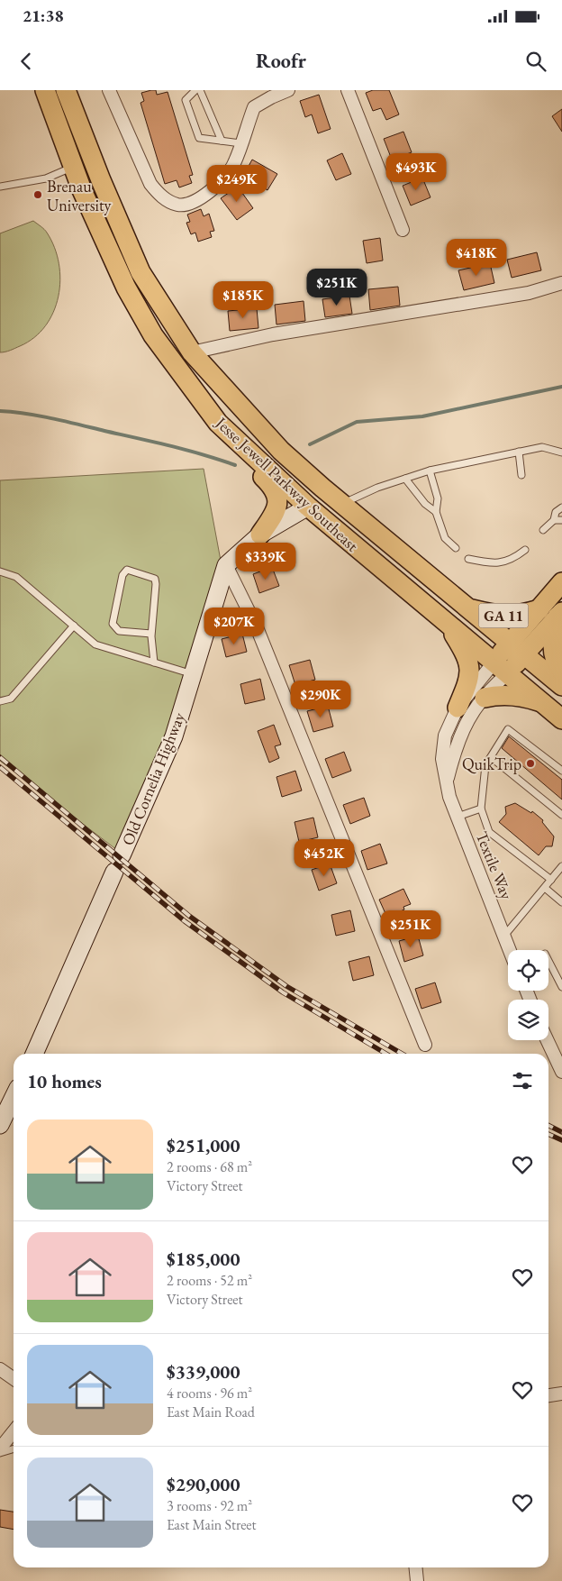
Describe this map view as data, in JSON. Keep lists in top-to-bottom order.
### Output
{
  "streets": {
    "main road": ["Jesse Jewell Parkway Southeast", "GA 11"],
    "street": ["Old Cornelia Highway", "Textile Way"]
  },
  "crossings": [
    ["Jesse Jewell Parkway Southeast", "GA 11"],
    ["Jesse Jewell Parkway Southeast", "Textile Way"],
    ["GA 11", "Textile Way"]
  ],
  "places": ["Brenau University", "QuikTrip"],
  "page": {
    "status": "21:38",
    "header": "Roofr",
    "price": [
      "$493K",
      "$249K",
      "$418K",
      "$251K",
      "$185K",
      "$339K",
      "$207K",
      "$290K",
      "$452K",
      "$251K"
    ],
    "heading": "10 homes",
    "list": [
      {
        "name": "$251,000",
        "note": "2 rooms · 68 m² · Victory Street"
      },
      {
        "name": "$185,000",
        "note": "2 rooms · 52 m² · Victory Street"
      },
      {
        "name": "$339,000",
        "note": "4 rooms · 96 m² · East Main Road"
      },
      {
        "name": "$290,000",
        "note": "3 rooms · 92 m² · East Main Street"
      }
    ]
  }
}
